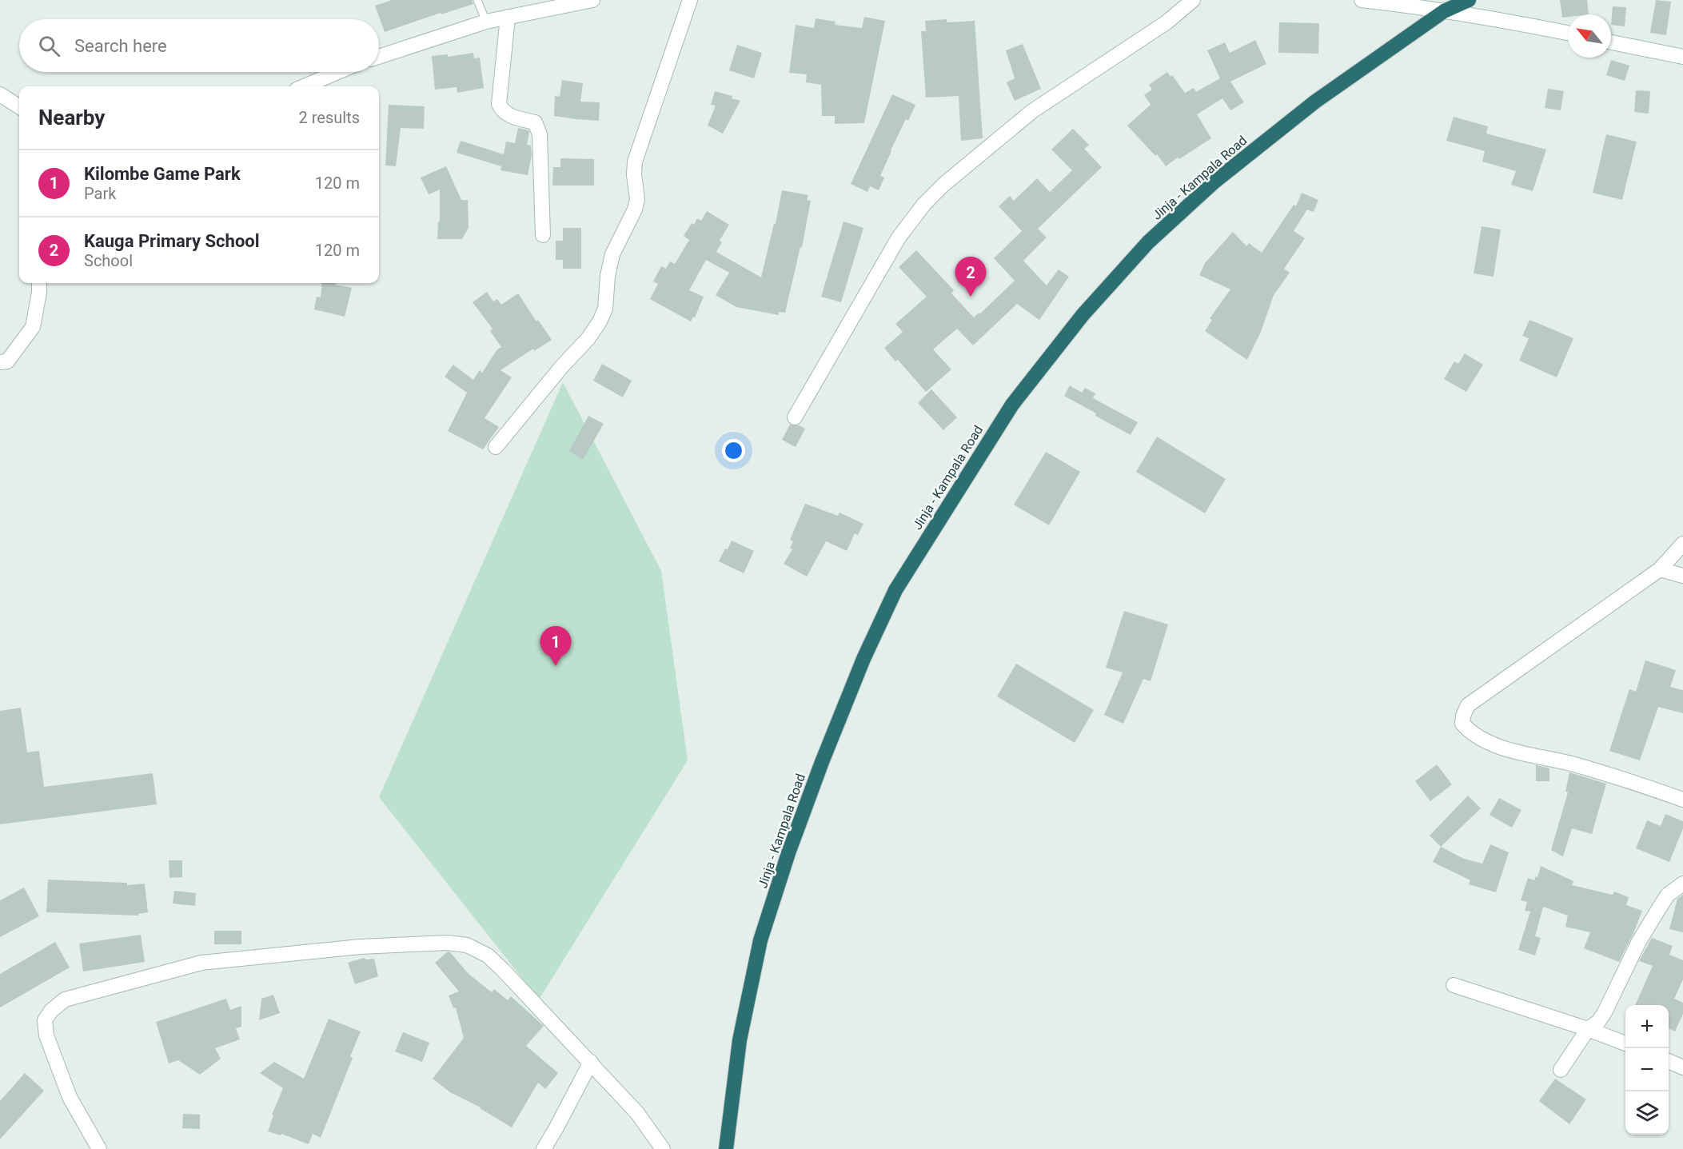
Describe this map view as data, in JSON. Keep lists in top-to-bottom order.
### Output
{
  "streets": {
    "highway": ["Jinja - Kampala Road"]
  },
  "north": "top left",
  "page": {
    "search": "Search here",
    "heading": ["Nearby", "2 results"],
    "list": [
      {
        "mark": "1",
        "name": "Kilombe Game Park",
        "note": "Park",
        "value": "120 m"
      },
      {
        "mark": "2",
        "name": "Kauga Primary School",
        "note": "School",
        "value": "120 m"
      }
    ],
    "pins": ["2", "1"],
    "map_buttons": ["+", "−"]
  }
}
